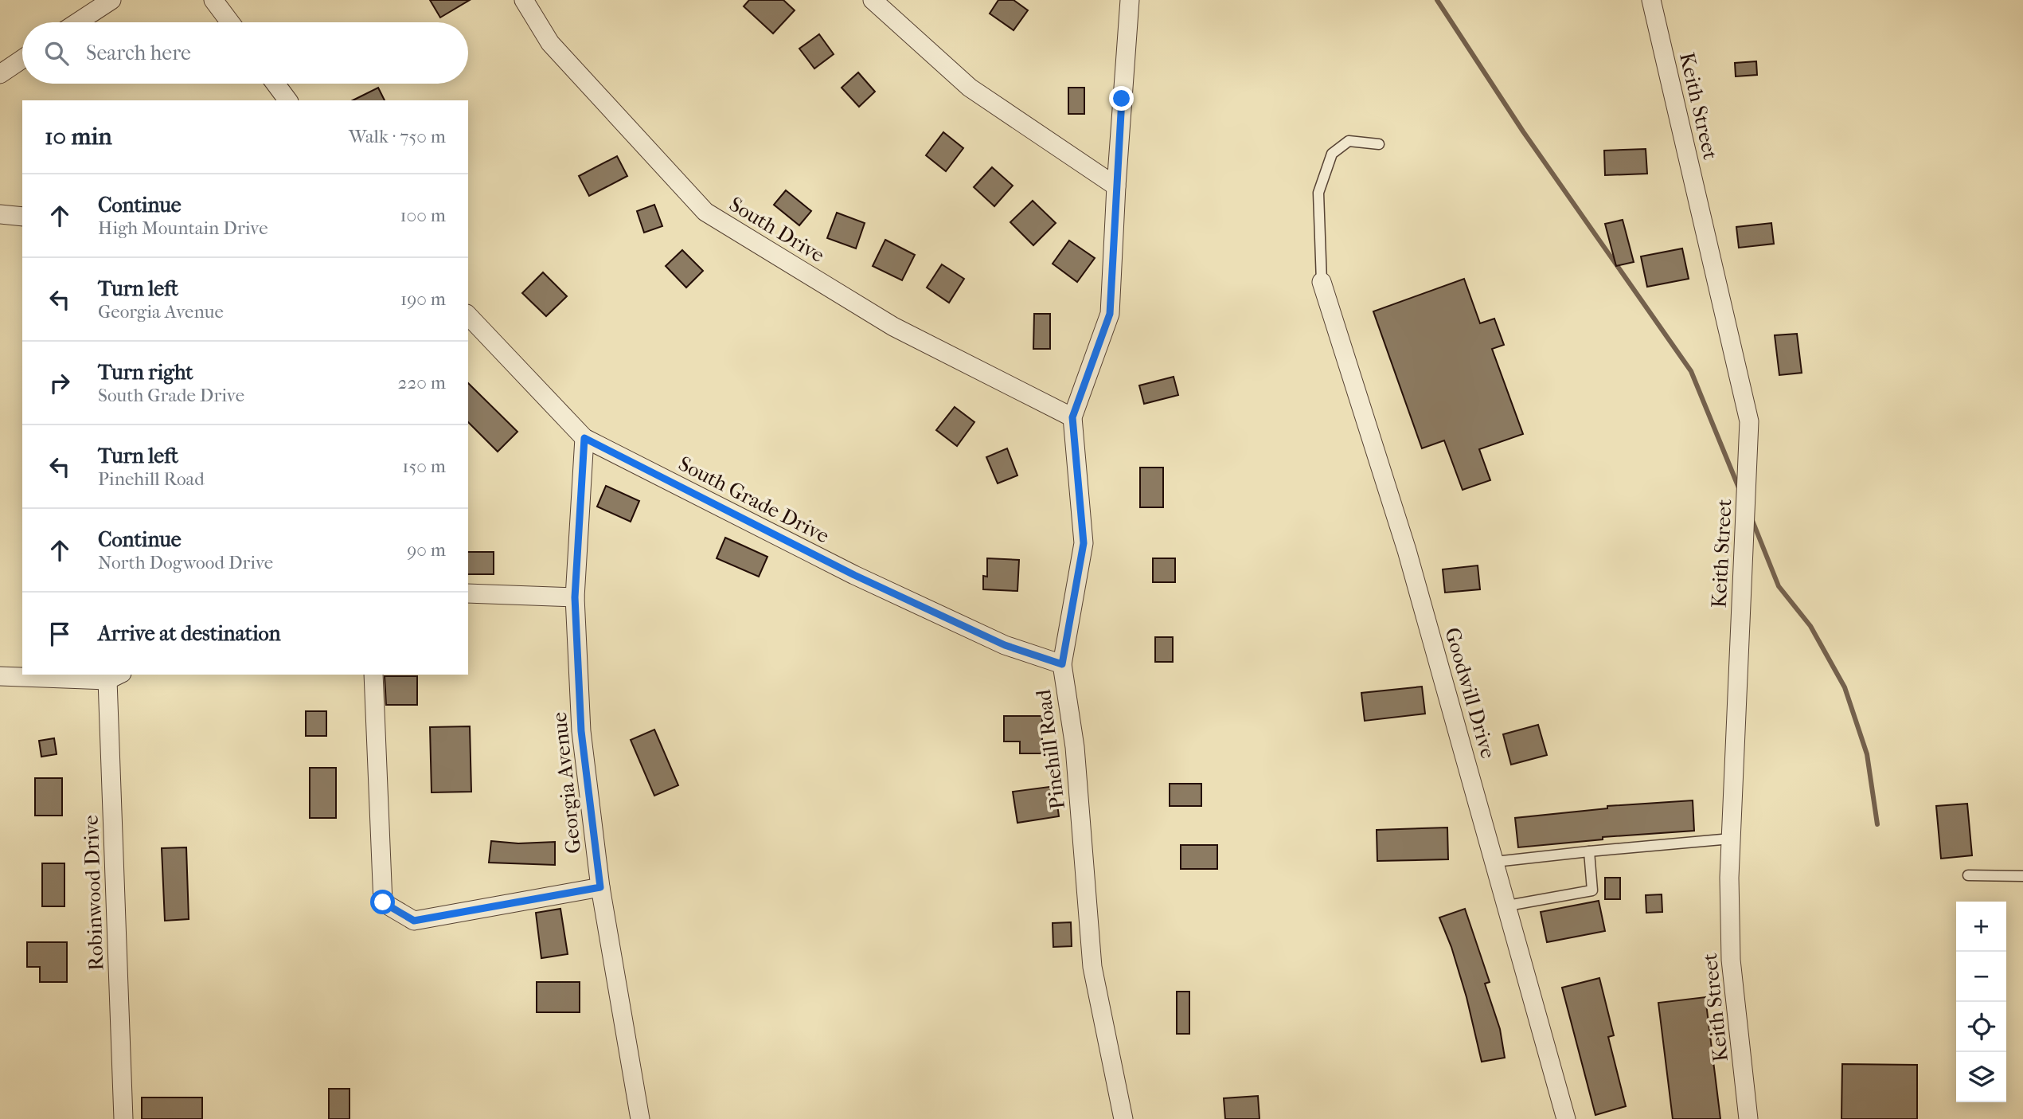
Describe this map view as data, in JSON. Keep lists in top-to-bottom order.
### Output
{
  "streets": {
    "street": [
      "Keith Street",
      "South Drive",
      "South Grade Drive",
      "Goodwill Drive",
      "Pinehill Road",
      "Georgia Avenue",
      "Robinwood Drive"
    ]
  },
  "crossings": [
    ["South Drive", "Pinehill Road"],
    ["South Grade Drive", "Pinehill Road"],
    ["South Grade Drive", "Georgia Avenue"]
  ],
  "page": {
    "search": "Search here",
    "heading": ["10 min", "Walk · 750 m"],
    "list": [
      ["Continue", "High Mountain Drive", "100 m"],
      ["Turn left", "Georgia Avenue", "190 m"],
      ["Turn right", "South Grade Drive", "220 m"],
      ["Turn left", "Pinehill Road", "150 m"],
      ["Continue", "North Dogwood Drive", "90 m"],
      "Arrive at destination"
    ],
    "map_buttons": ["+", "−"]
  }
}
